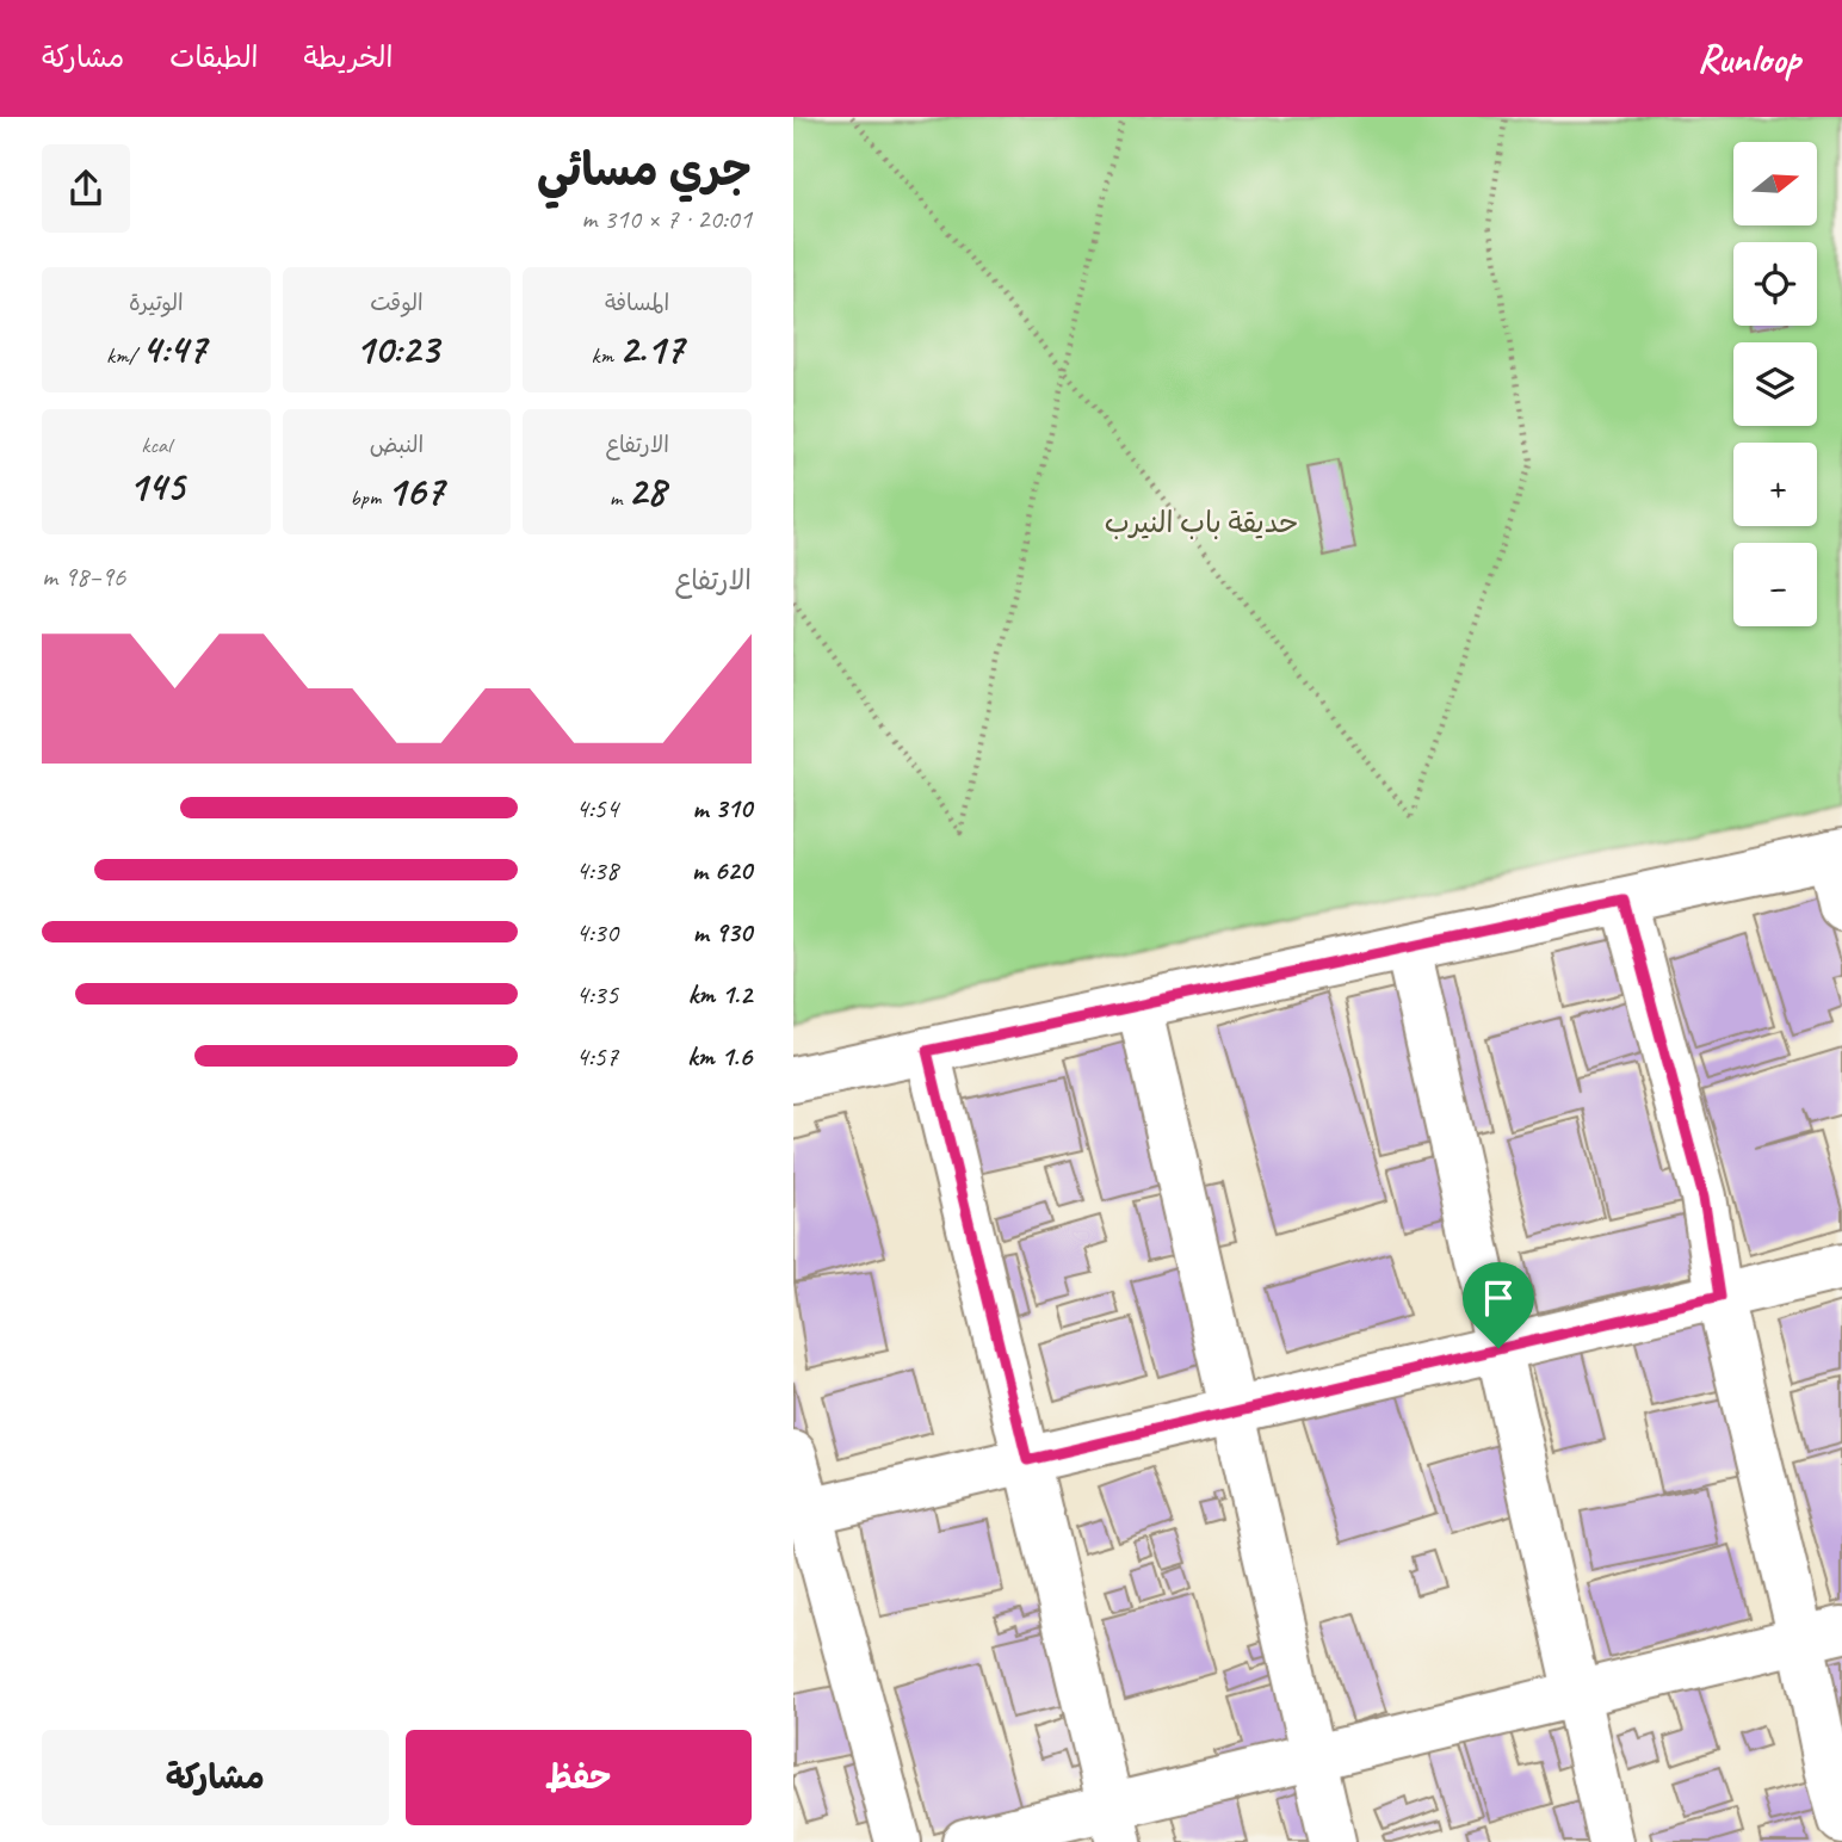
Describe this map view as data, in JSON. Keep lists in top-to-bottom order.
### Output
{
  "parks": ["حديقة باب النيرب"],
  "north": "right",
  "page": {
    "header": "Runloop",
    "nav": ["الخريطة", "الطبقات", "مشاركة"],
    "heading": ["جري مسائي", "20:01 · 7 × 310 m"],
    "map_buttons": ["+", "−"],
    "stats": [
      ["المسافة", "2.17 km"],
      ["الوقت", "10:23"],
      ["الوتيرة", "4:47 /km"],
      ["الارتفاع", "28 m"],
      ["النبض", "167 bpm"],
      ["kcal", "145"]
    ],
    "chart": ["الارتفاع", "96–98 m"],
    "list": [
      {
        "name": "310 m",
        "note": "4:54"
      },
      {
        "name": "620 m",
        "note": "4:38"
      },
      {
        "name": "930 m",
        "note": "4:30"
      },
      {
        "name": "1.2 km",
        "note": "4:35"
      },
      {
        "name": "1.6 km",
        "note": "4:57"
      }
    ],
    "buttons": ["حفظ", "مشاركة"]
  }
}
